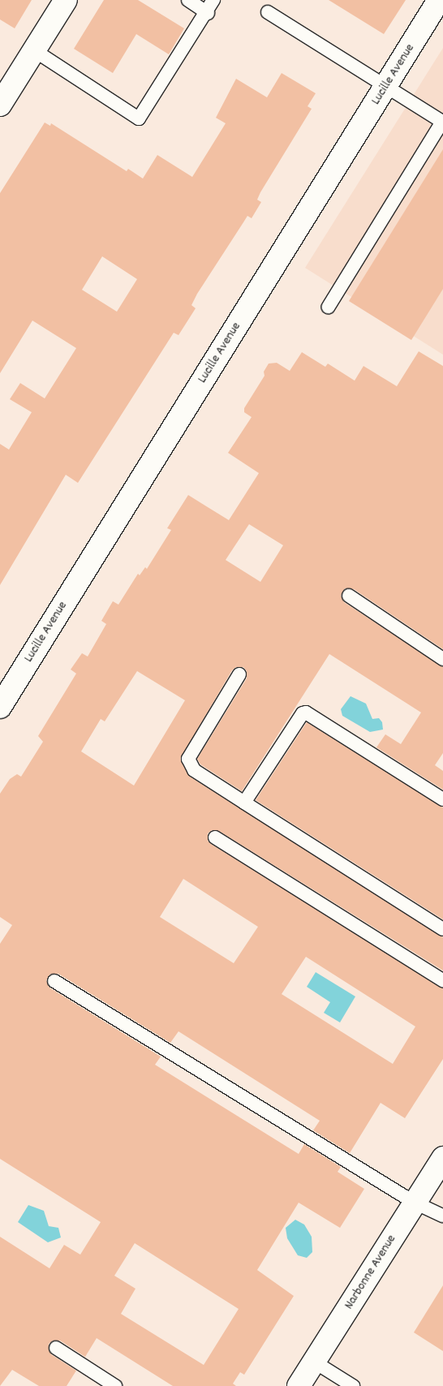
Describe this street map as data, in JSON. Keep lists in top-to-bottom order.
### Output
{
  "streets": {
    "street": ["Lucille Avenue", "Narbonne Avenue"]
  }
}
